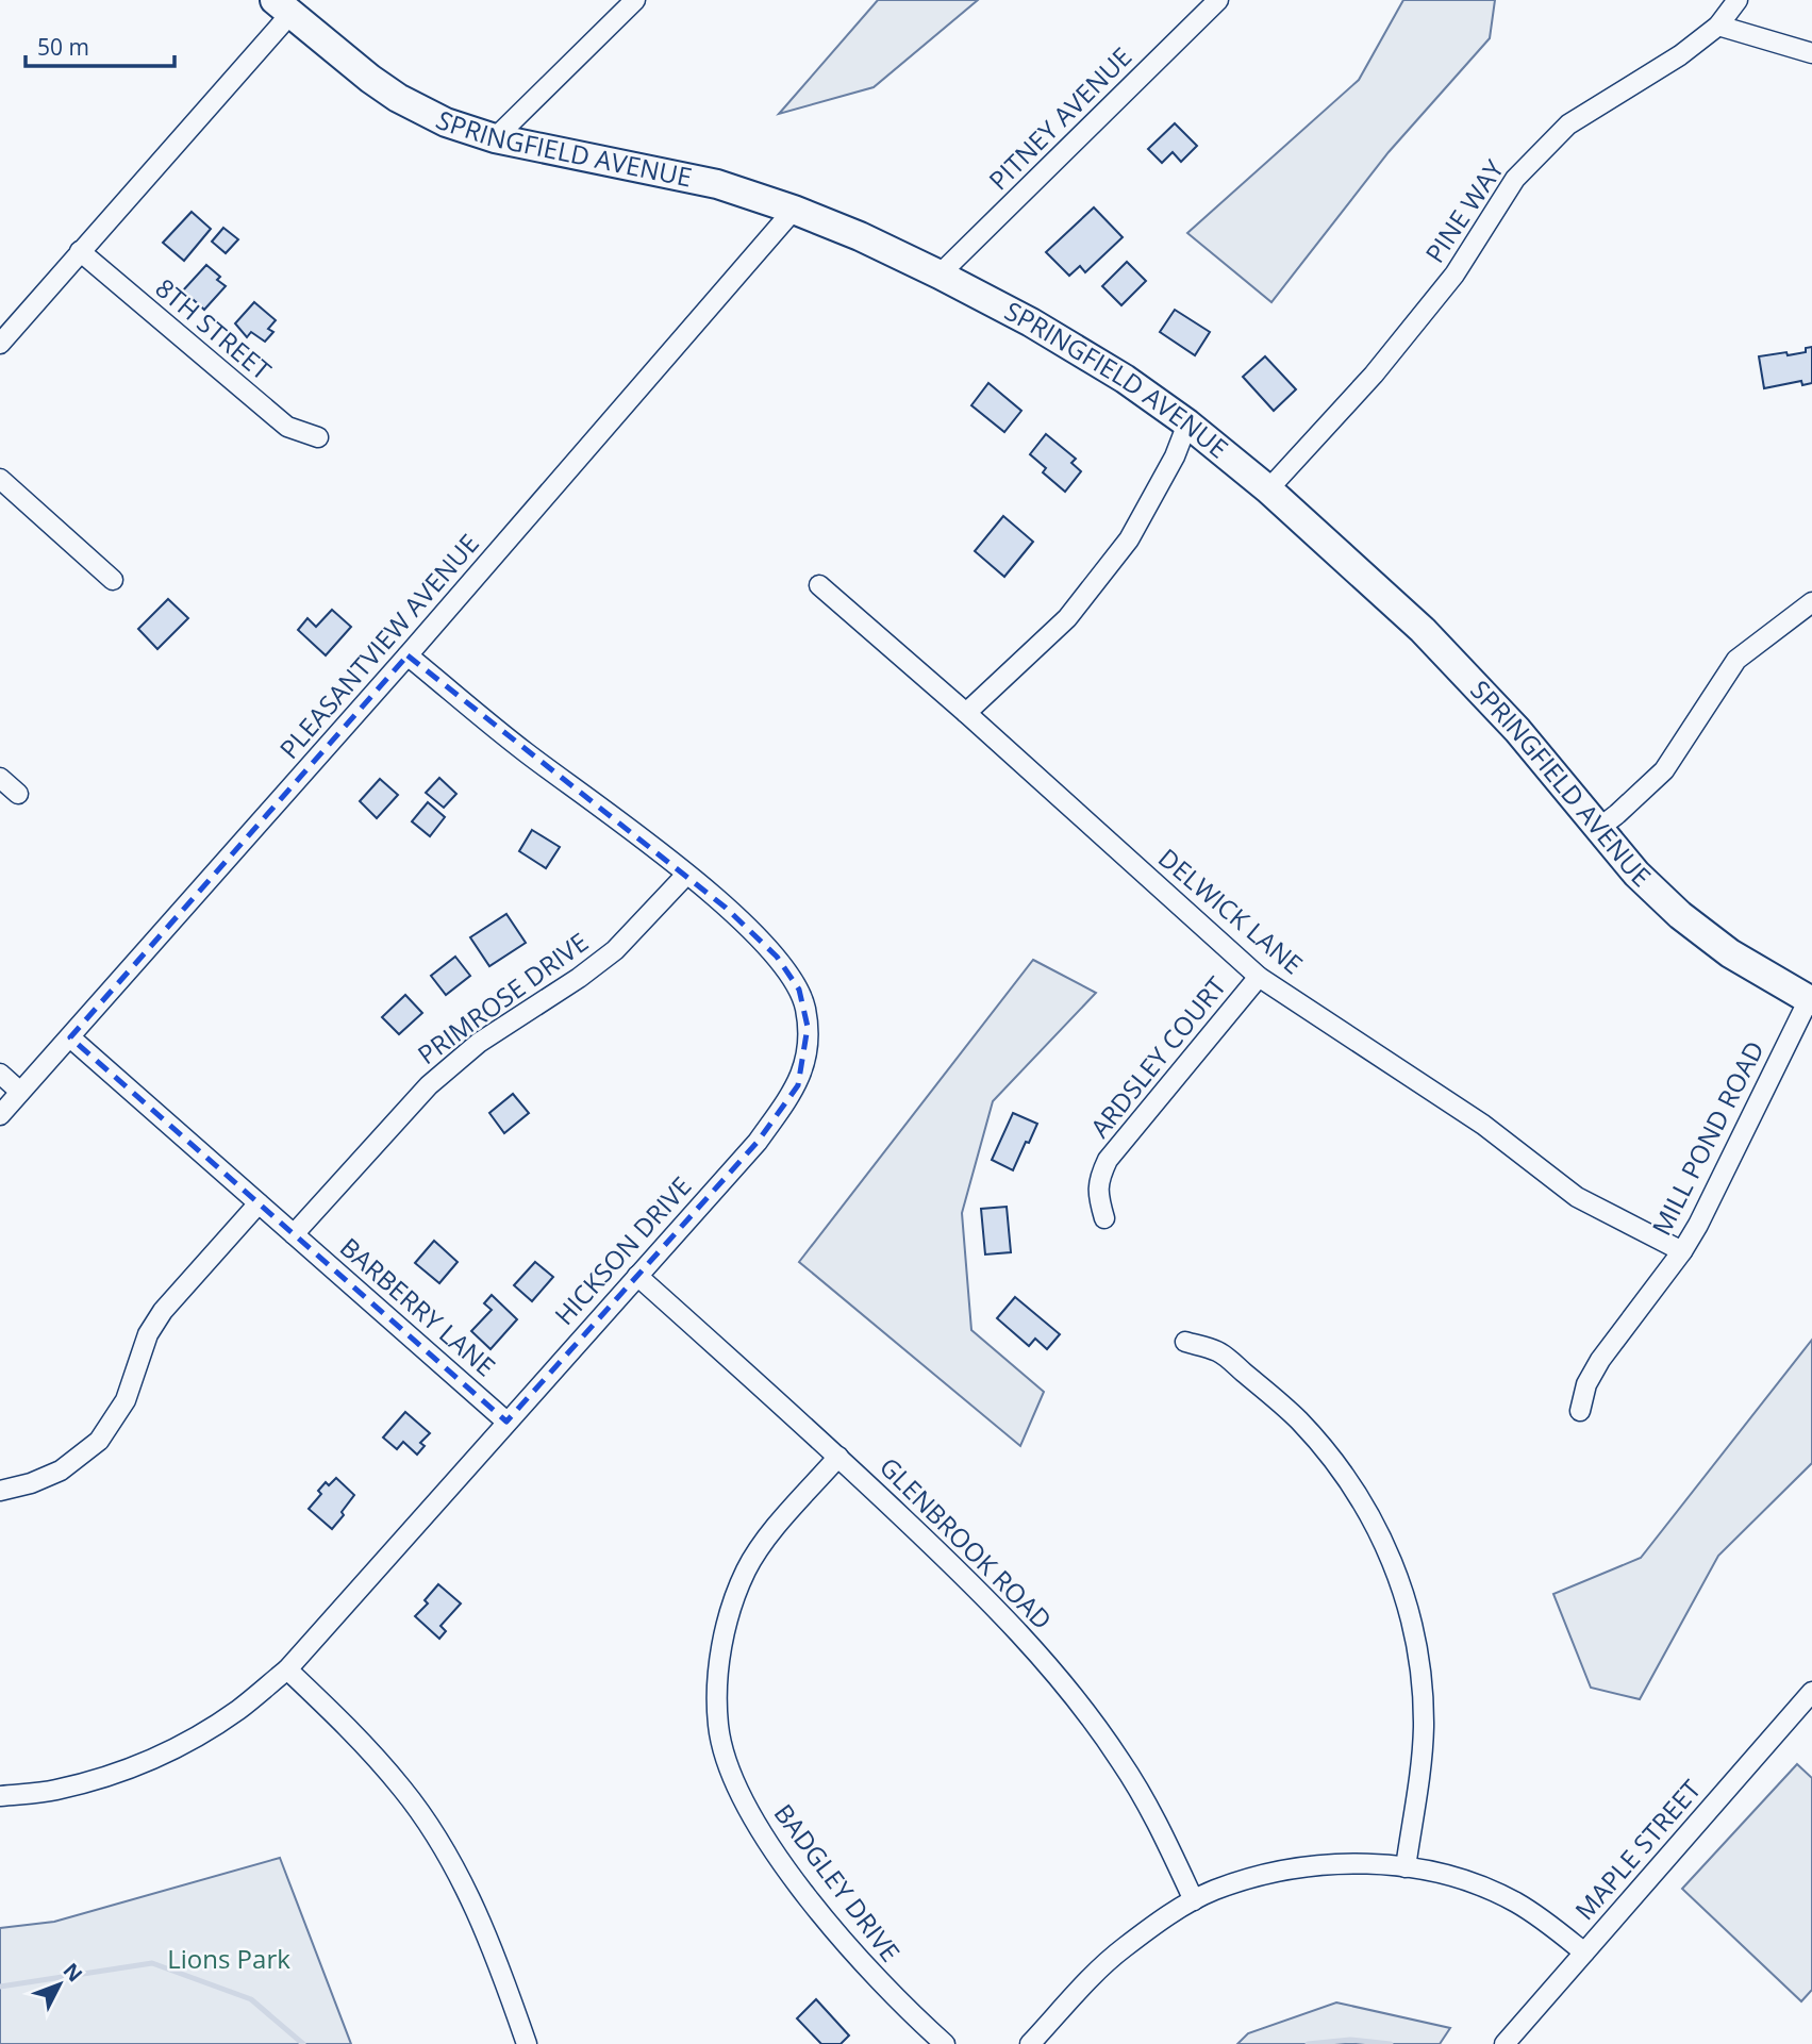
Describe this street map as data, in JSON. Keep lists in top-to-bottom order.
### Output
{
  "streets": {
    "main road": ["SPRINGFIELD AVENUE"],
    "street": [
      "PITNEY AVENUE",
      "PINE WAY",
      "8TH STREET",
      "PLEASANTVIEW AVENUE",
      "DELWICK LANE",
      "PRIMROSE DRIVE",
      "ARDSLEY COURT",
      "MILL POND ROAD",
      "HICKSON DRIVE",
      "BARBERRY LANE",
      "GLENBROOK ROAD",
      "MAPLE STREET",
      "BADGLEY DRIVE"
    ]
  },
  "crossings": [
    ["PITNEY AVENUE", "SPRINGFIELD AVENUE"],
    ["SPRINGFIELD AVENUE", "PINE WAY"],
    ["SPRINGFIELD AVENUE", "PLEASANTVIEW AVENUE"],
    ["SPRINGFIELD AVENUE", "MILL POND ROAD"],
    ["PLEASANTVIEW AVENUE", "HICKSON DRIVE"],
    ["DELWICK LANE", "ARDSLEY COURT"],
    ["DELWICK LANE", "MILL POND ROAD"],
    ["PRIMROSE DRIVE", "HICKSON DRIVE"],
    ["PRIMROSE DRIVE", "BARBERRY LANE"],
    ["HICKSON DRIVE", "BARBERRY LANE"],
    ["HICKSON DRIVE", "GLENBROOK ROAD"],
    ["GLENBROOK ROAD", "BADGLEY DRIVE"]
  ],
  "parks": ["Lions Park"],
  "scale_bar": "50 m",
  "north": "top right"
}
